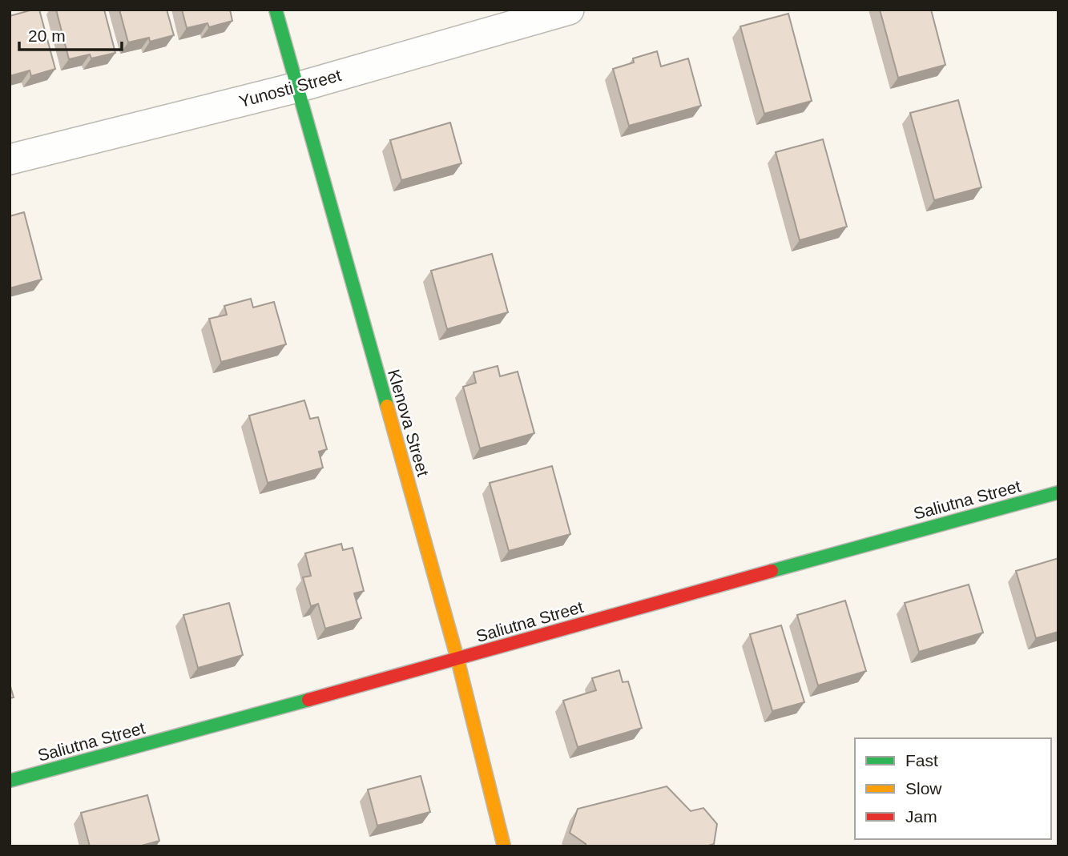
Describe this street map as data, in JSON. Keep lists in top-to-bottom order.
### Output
{
  "streets": {
    "street": ["Yunosti Street", "Klenova Street", "Saliutna Street"]
  },
  "crossings": [
    ["Yunosti Street", "Klenova Street"],
    ["Klenova Street", "Saliutna Street"]
  ],
  "legend": ["Fast", "Slow", "Jam"],
  "scale_bar": "20 m"
}
